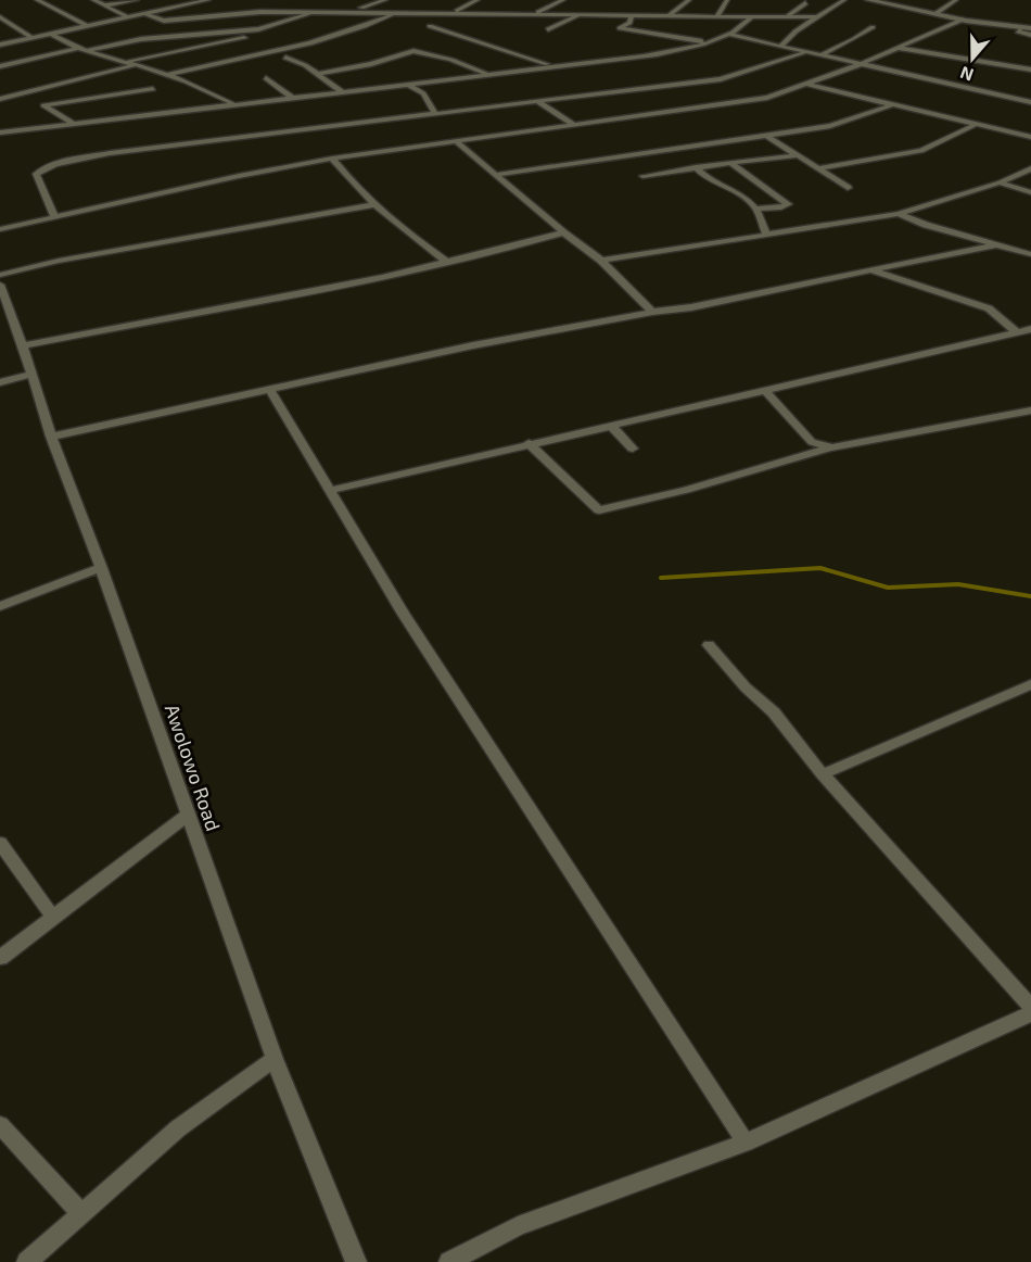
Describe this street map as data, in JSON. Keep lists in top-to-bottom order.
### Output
{
  "streets": {
    "street": ["Awolowo Road"]
  },
  "north": "bottom"
}
